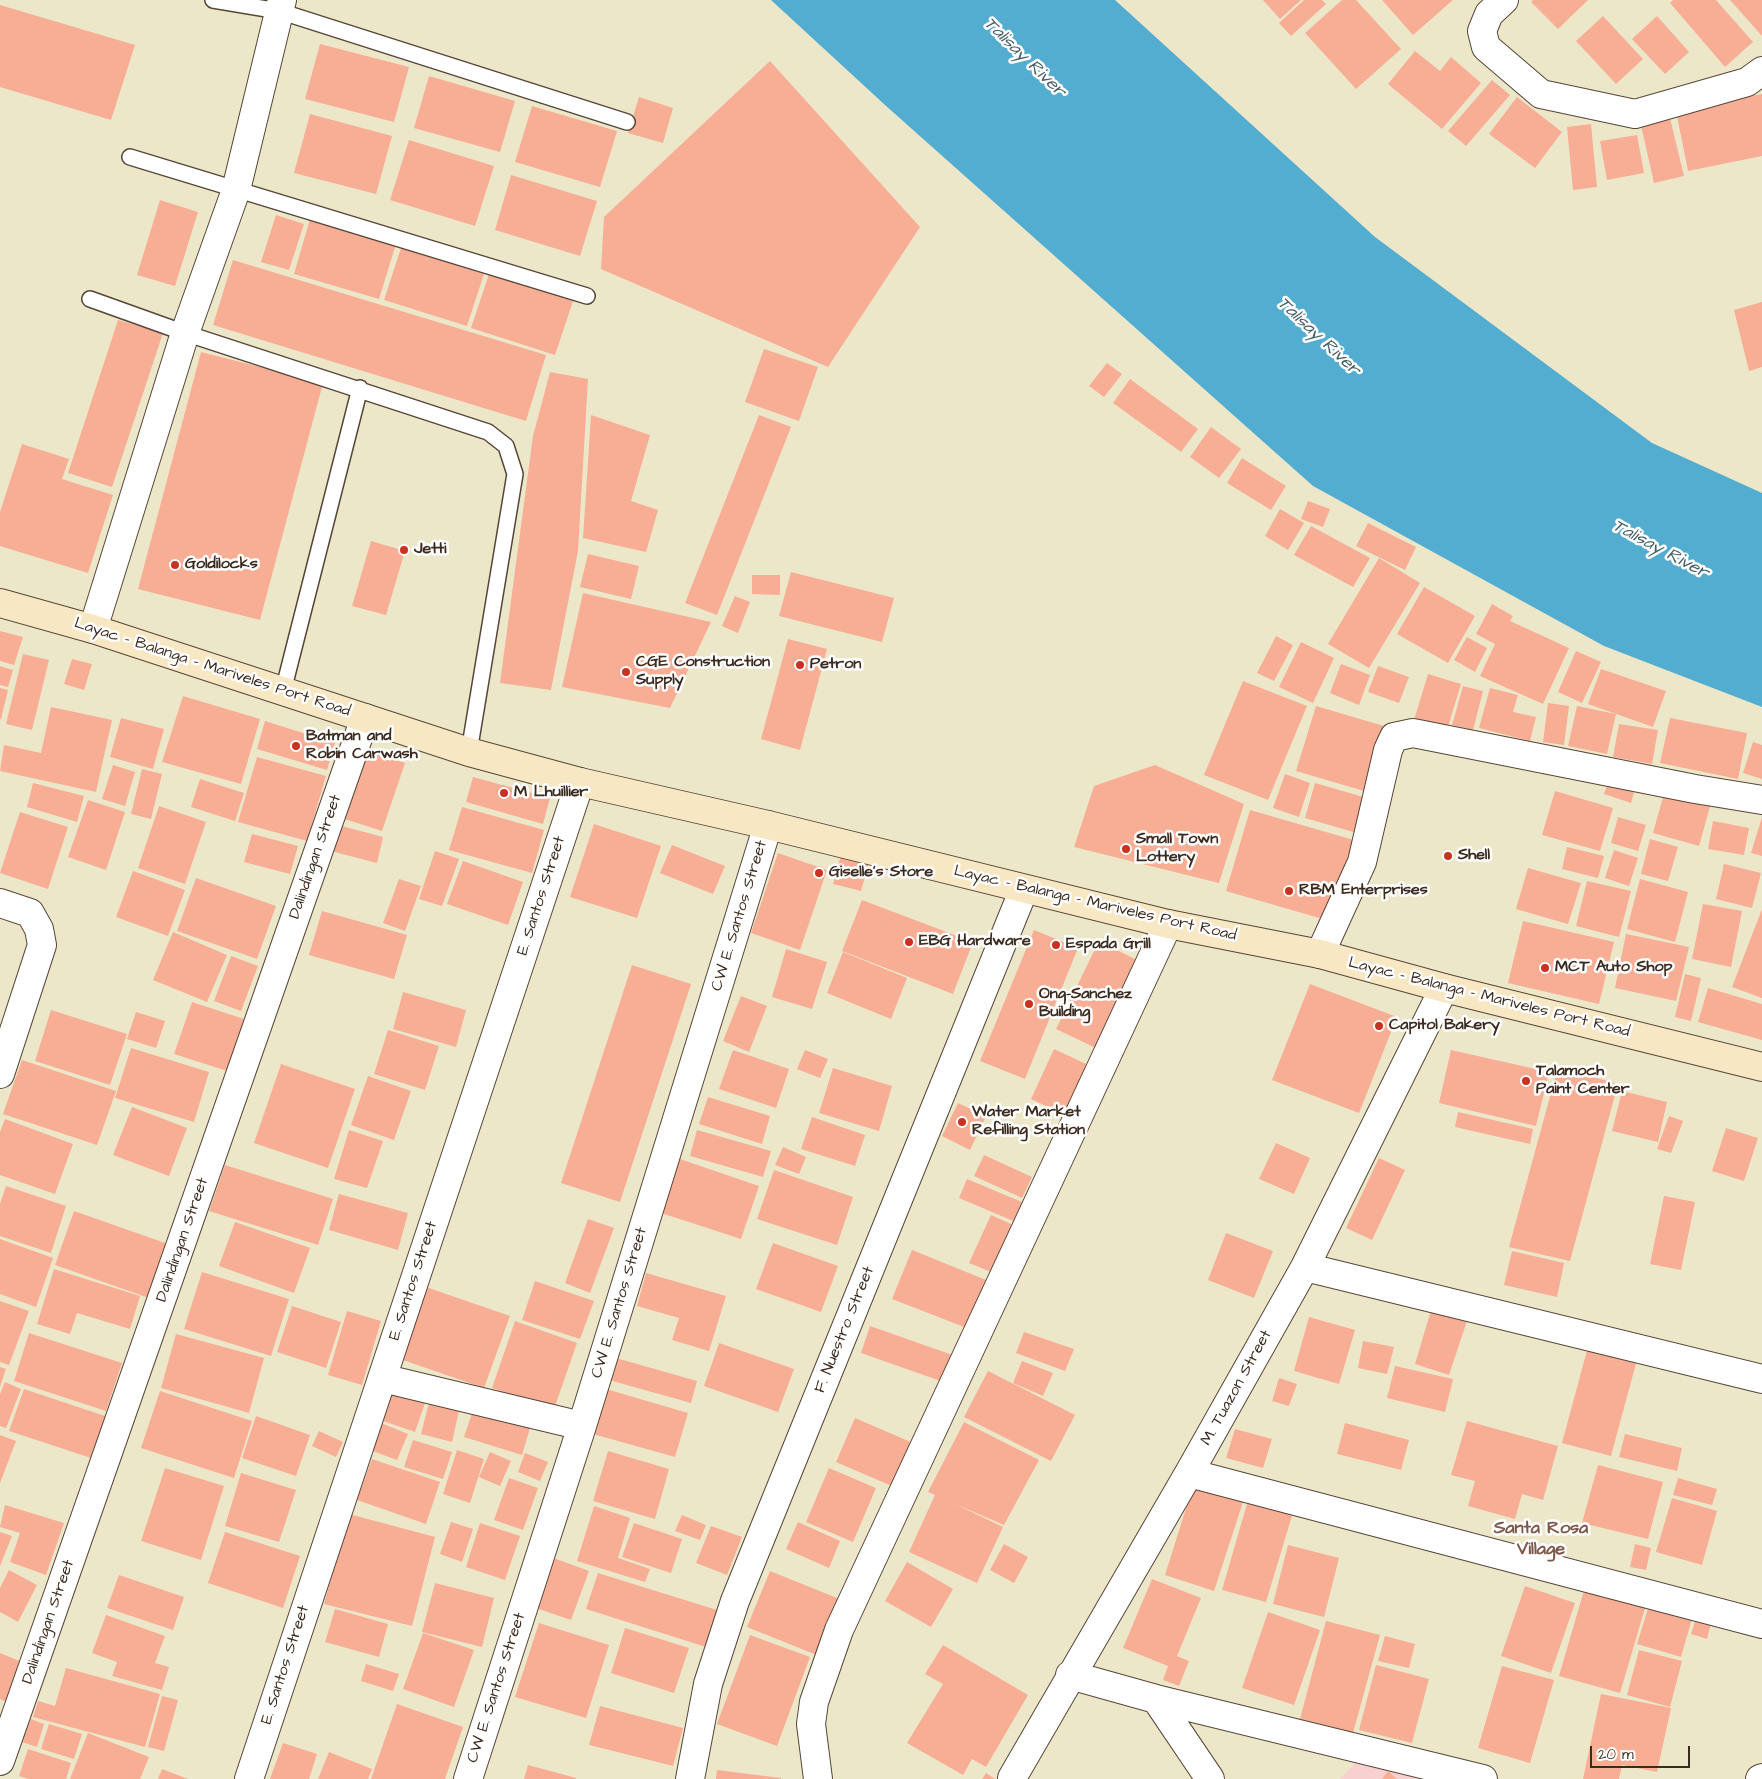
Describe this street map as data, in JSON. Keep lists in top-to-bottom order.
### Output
{
  "streets": {
    "main road": ["Layac – Balanga – Mariveles Port Road"],
    "street": [
      "Dalindingan Street",
      "E. Santos Street",
      "CW E. Santos Street",
      "F. Nuestro Street",
      "M. Tuazon Street"
    ]
  },
  "crossings": [
    ["Layac – Balanga – Mariveles Port Road", "Dalindingan Street"],
    ["Layac – Balanga – Mariveles Port Road", "E. Santos Street"],
    ["Layac – Balanga – Mariveles Port Road", "CW E. Santos Street"],
    ["Layac – Balanga – Mariveles Port Road", "F. Nuestro Street"],
    ["Layac – Balanga – Mariveles Port Road", "M. Tuazon Street"]
  ],
  "districts": ["Santa Rosa Village"],
  "water": ["Talisay River"],
  "places": [
    "Jetti",
    "Goldilocks",
    "Petron",
    "CGE Construction Supply",
    "Batman and Robin Carwash",
    "M Lhuillier",
    "Small Town Lottery",
    "Shell",
    "Giselle's Store",
    "RBM Enterprises",
    "EBG Hardware",
    "Espada Grill",
    "MCT Auto Shop",
    "Ong-Sanchez Building",
    "Capitol Bakery",
    "Talamoch Paint Center",
    "Water Market Refilling Station"
  ],
  "scale_bar": "20 m"
}
